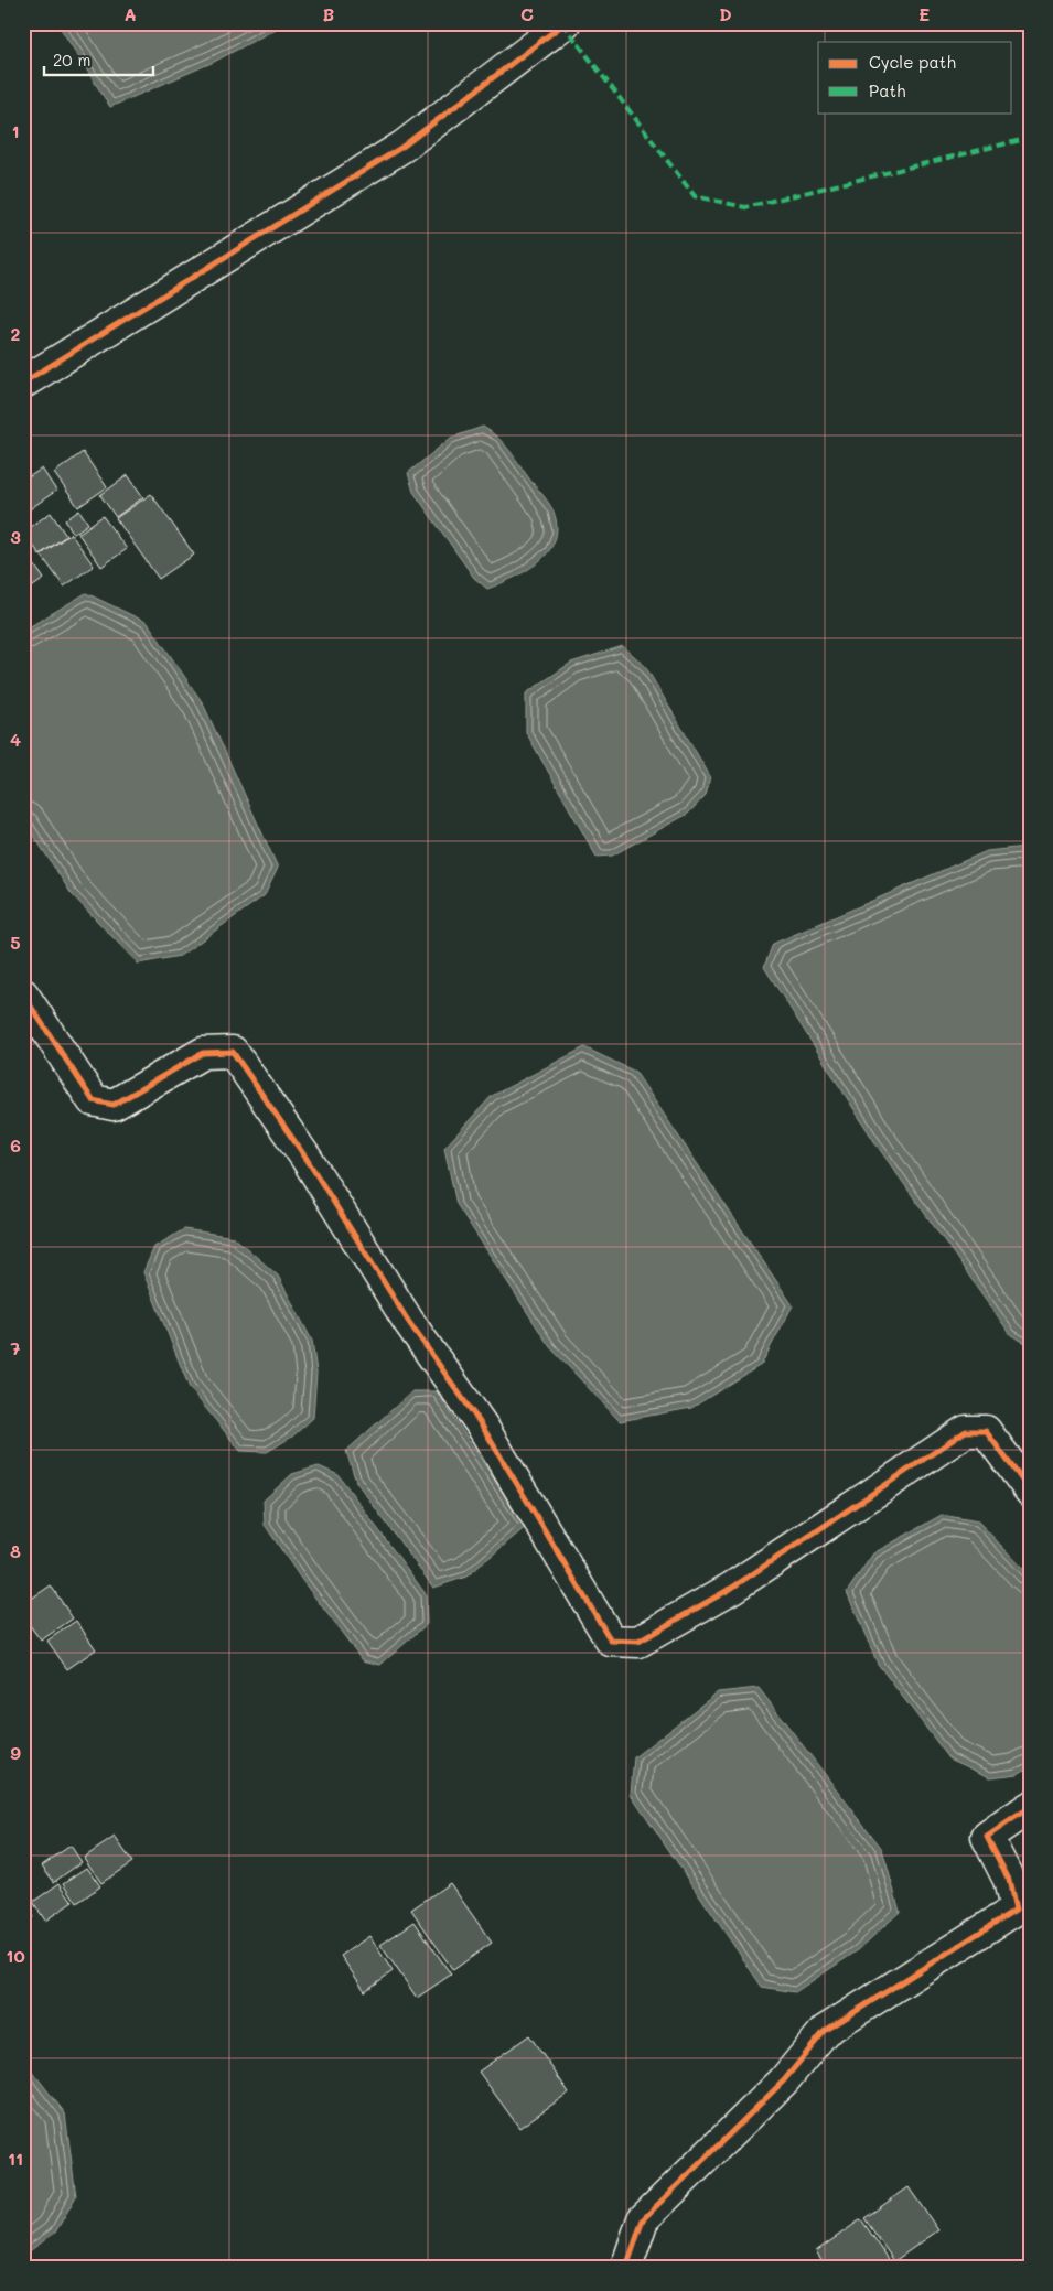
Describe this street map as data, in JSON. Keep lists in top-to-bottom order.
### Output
{
  "legend": ["Cycle path", "Path"],
  "scale_bar": "20 m",
  "grid": {
    "columns": [
      "A",
      "B",
      "C",
      "D",
      "E"
    ],
    "rows": [
      "1",
      "2",
      "3",
      "4",
      "5",
      "6",
      "7",
      "8",
      "9",
      "10",
      "11"
    ]
  }
}
